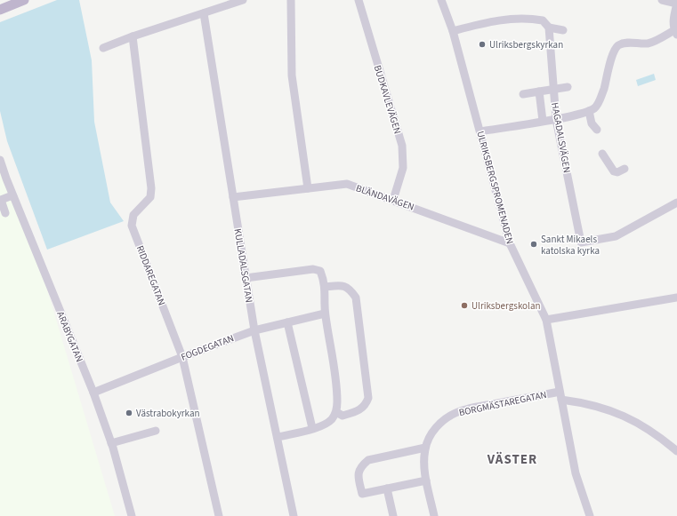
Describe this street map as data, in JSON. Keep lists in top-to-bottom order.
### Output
{
  "streets": {
    "street": [
      "BUDKAVLEVÄGEN",
      "HAGADALSVÄGEN",
      "ULRIKSBERGSPROMENADEN",
      "BLÄNDAVÄGEN",
      "KULLADALSGATAN",
      "RIDDAREGATAN",
      "ARABYGATAN",
      "FOGDEGATAN",
      "BORGMÄSTAREGATAN"
    ]
  },
  "crossings": [
    ["BUDKAVLEVÄGEN", "BLÄNDAVÄGEN"],
    ["ULRIKSBERGSPROMENADEN", "BLÄNDAVÄGEN"],
    ["ULRIKSBERGSPROMENADEN", "BORGMÄSTAREGATAN"],
    ["BLÄNDAVÄGEN", "KULLADALSGATAN"],
    ["KULLADALSGATAN", "FOGDEGATAN"],
    ["RIDDAREGATAN", "FOGDEGATAN"],
    ["ARABYGATAN", "FOGDEGATAN"]
  ],
  "districts": ["VÄSTER"],
  "places": [
    "Ulriksbergskyrkan",
    "Sankt Mikaels katolska kyrka",
    "Ulriksbergskolan",
    "Västrabokyrkan"
  ]
}
